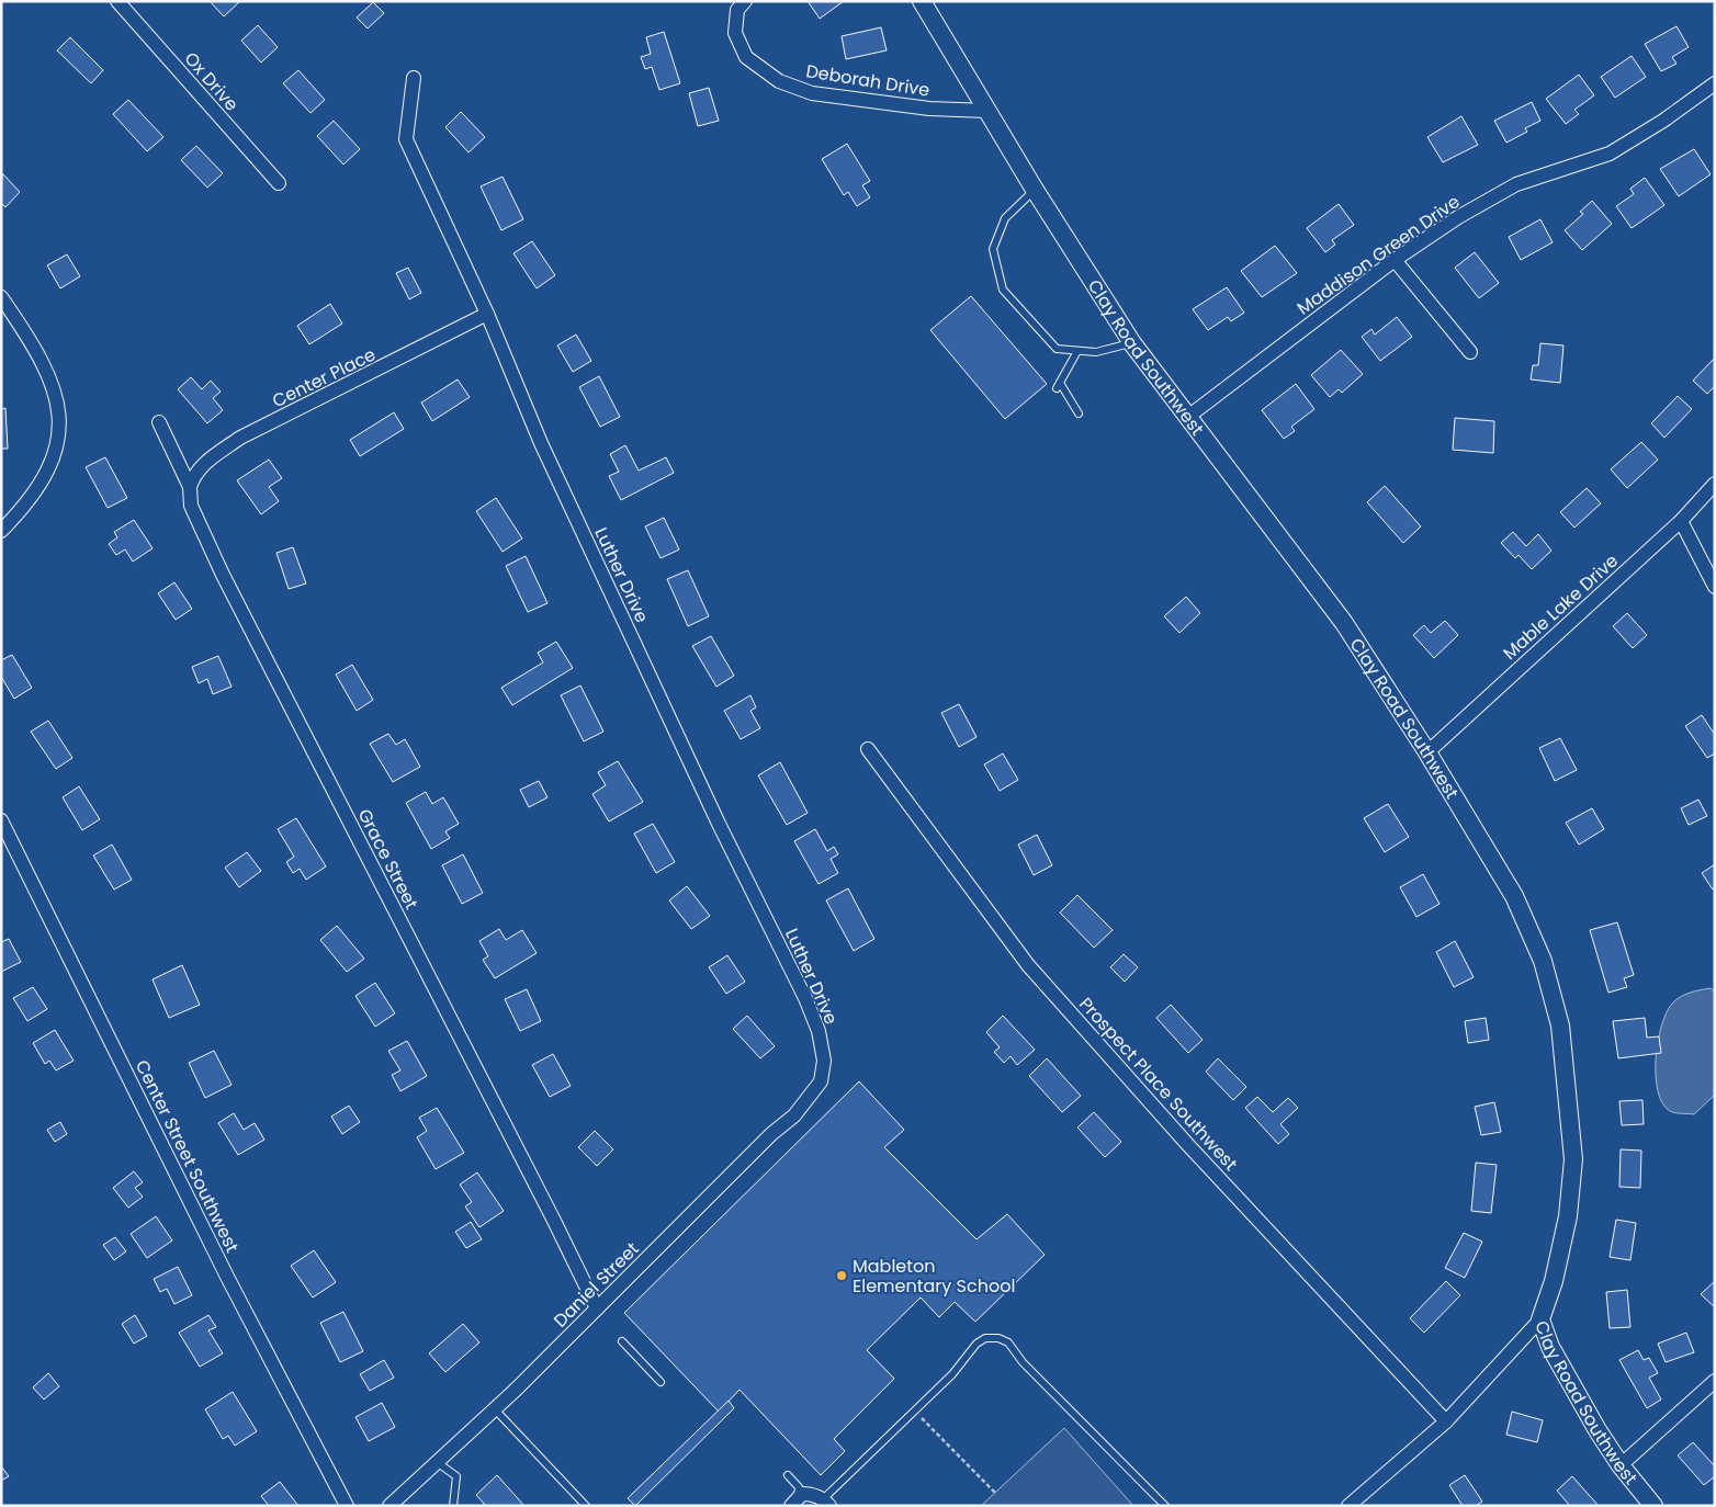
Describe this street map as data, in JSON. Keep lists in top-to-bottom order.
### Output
{
  "streets": {
    "street": [
      "Deborah Drive",
      "Ox Drive",
      "Maddison Green Drive",
      "Clay Road Southwest",
      "Center Place",
      "Luther Drive",
      "Mable Lake Drive",
      "Grace Street",
      "Prospect Place Southwest",
      "Center Street Southwest",
      "Daniel Street"
    ]
  },
  "crossings": [
    ["Deborah Drive", "Clay Road Southwest"],
    ["Maddison Green Drive", "Clay Road Southwest"],
    ["Clay Road Southwest", "Mable Lake Drive"],
    ["Center Place", "Luther Drive"],
    ["Center Place", "Grace Street"],
    ["Luther Drive", "Daniel Street"],
    ["Grace Street", "Daniel Street"]
  ],
  "places": ["Mableton Elementary School"]
}
